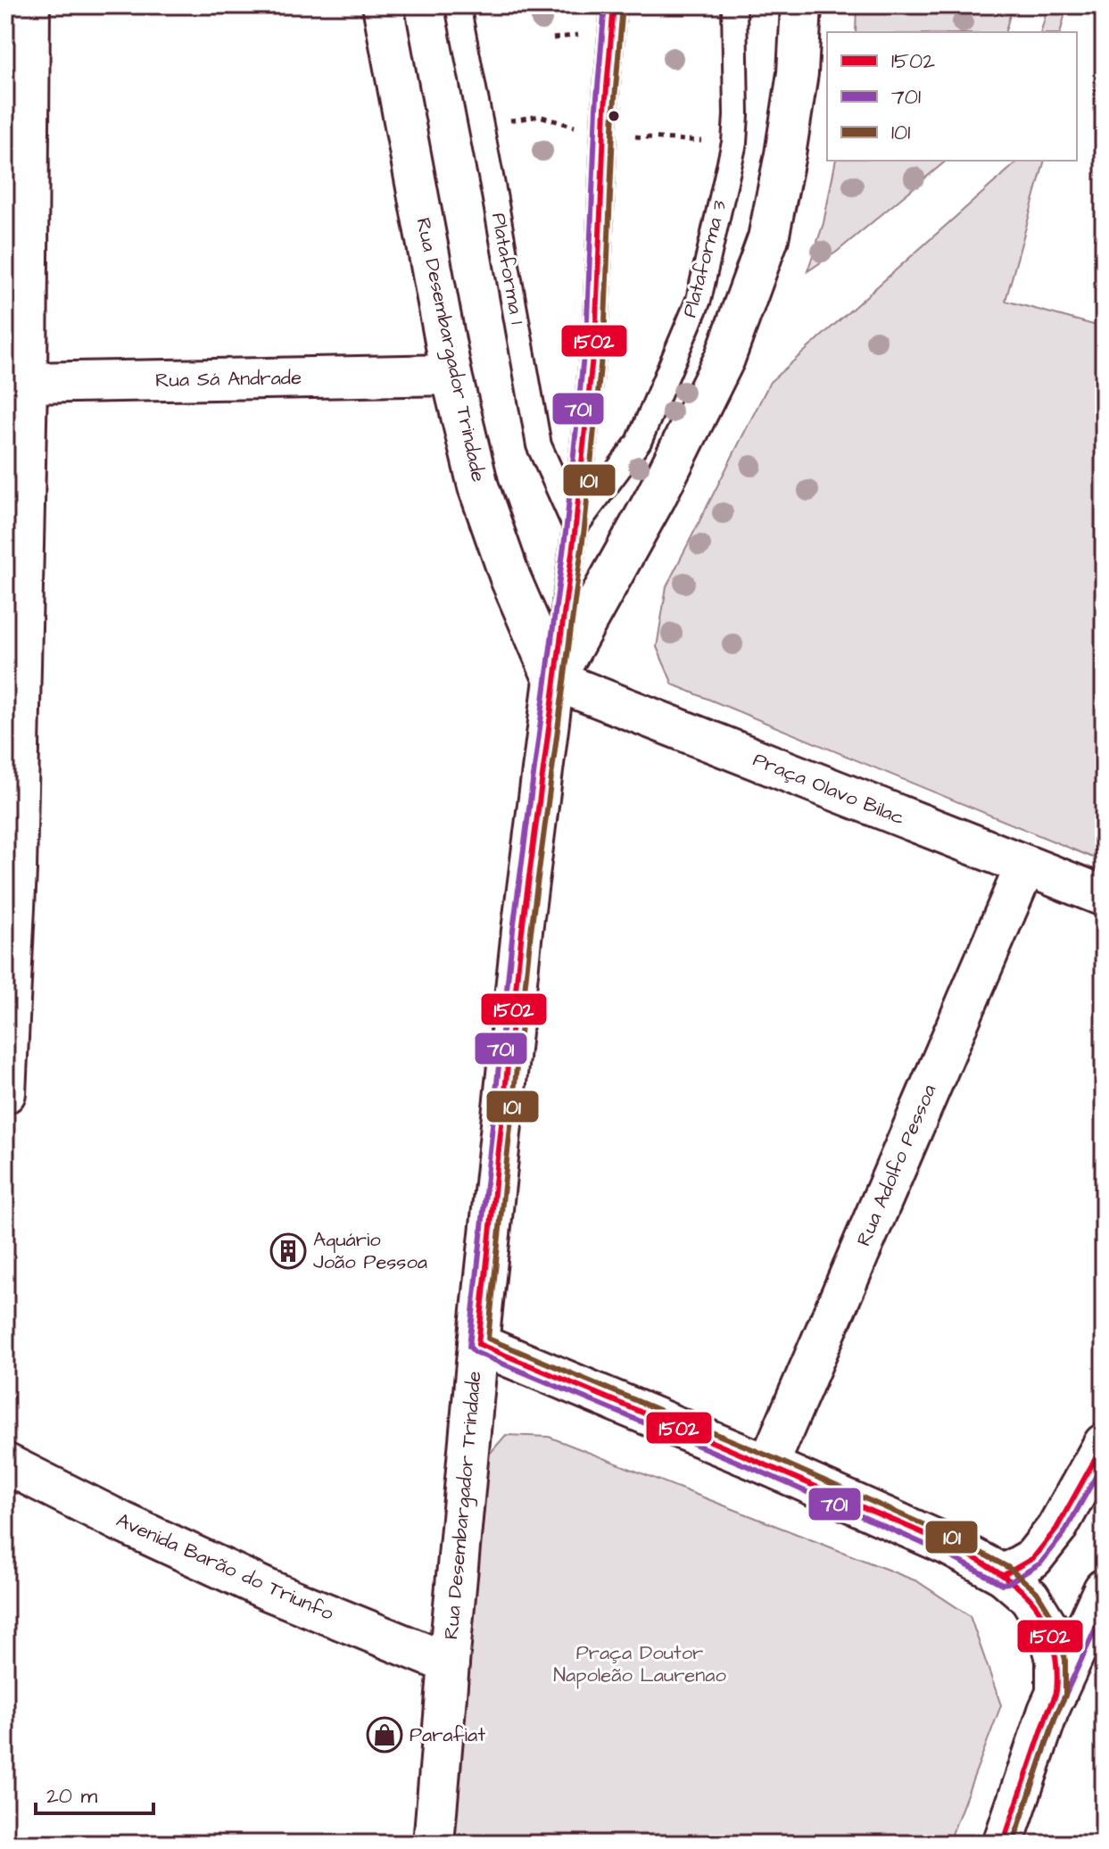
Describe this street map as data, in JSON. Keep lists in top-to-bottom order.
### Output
{
  "streets": {
    "main road": [
      "Rua Desembargador Trindade",
      "Rua Sá Andrade",
      "Praça Olavo Bilac",
      "Rua Adolfo Pessoa",
      "Avenida Barão do Triunfo"
    ],
    "lane": ["Plataforma 3", "Plataforma 1"]
  },
  "crossings": [
    ["Plataforma 3", "Plataforma 1"],
    ["Rua Desembargador Trindade", "Rua Sá Andrade"],
    ["Rua Desembargador Trindade", "Praça Olavo Bilac"],
    ["Rua Desembargador Trindade", "Avenida Barão do Triunfo"],
    ["Praça Olavo Bilac", "Rua Adolfo Pessoa"]
  ],
  "parks": ["Praça Doutor Napoleão Laurenao"],
  "places": {
    "building": ["Aquário João Pessoa"],
    "shop": ["Parafiat"]
  },
  "lines": ["transit line 1502", "transit line 101", "transit line 701"],
  "legend": ["1502", "701", "101"],
  "scale_bar": "20 m"
}
